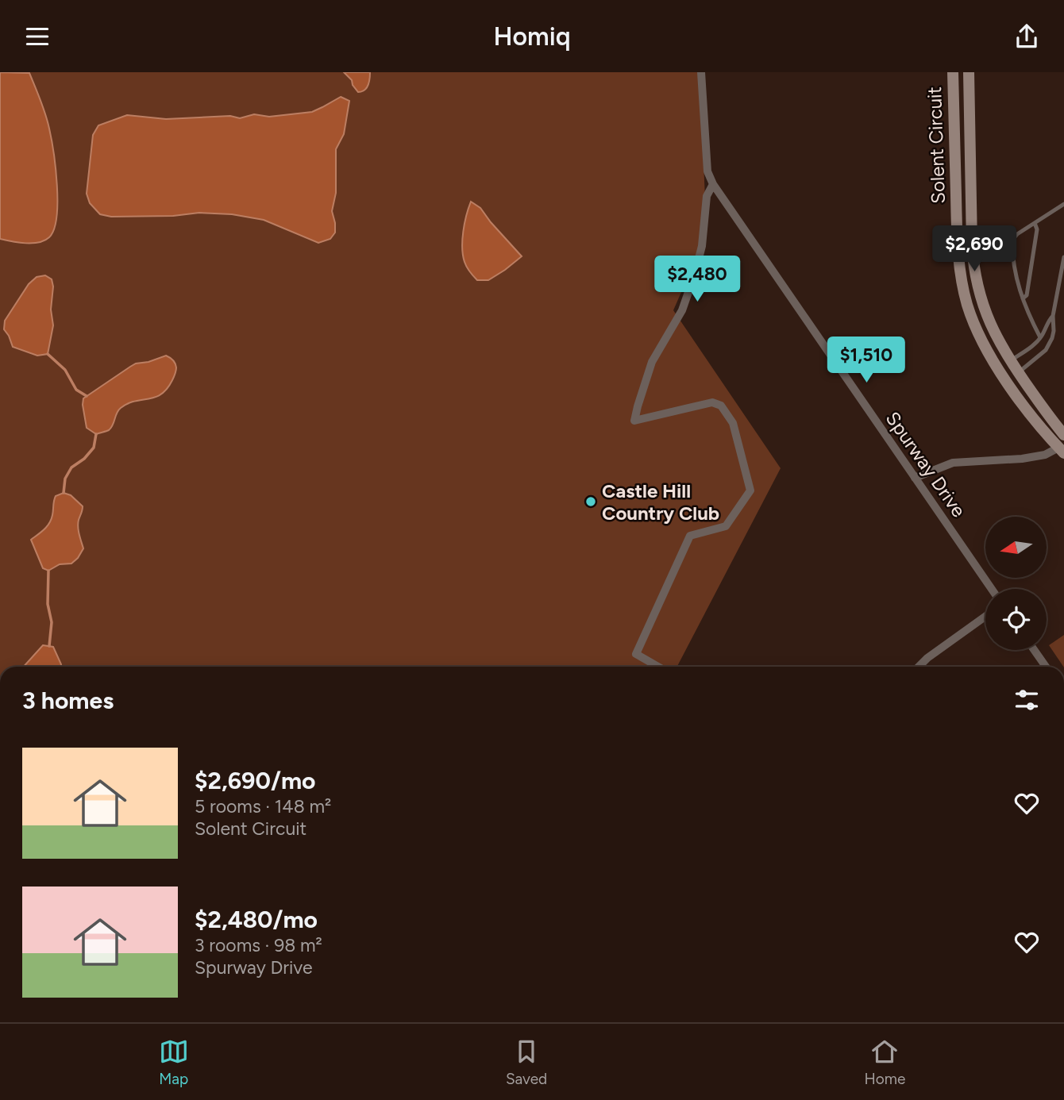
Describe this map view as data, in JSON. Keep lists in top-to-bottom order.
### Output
{
  "streets": {
    "street": ["Solent Circuit", "Spurway Drive"]
  },
  "places": ["Castle Hill Country Club"],
  "north": "left",
  "page": {
    "header": "Homiq",
    "price": ["$2,690", "$2,480", "$1,510"],
    "heading": "3 homes",
    "list": [
      {
        "name": "$2,690/mo",
        "note": "5 rooms · 148 m² · Solent Circuit"
      },
      {
        "name": "$2,480/mo",
        "note": "3 rooms · 98 m² · Spurway Drive"
      }
    ],
    "tabs": ["Map", "Saved", "Home"]
  }
}
